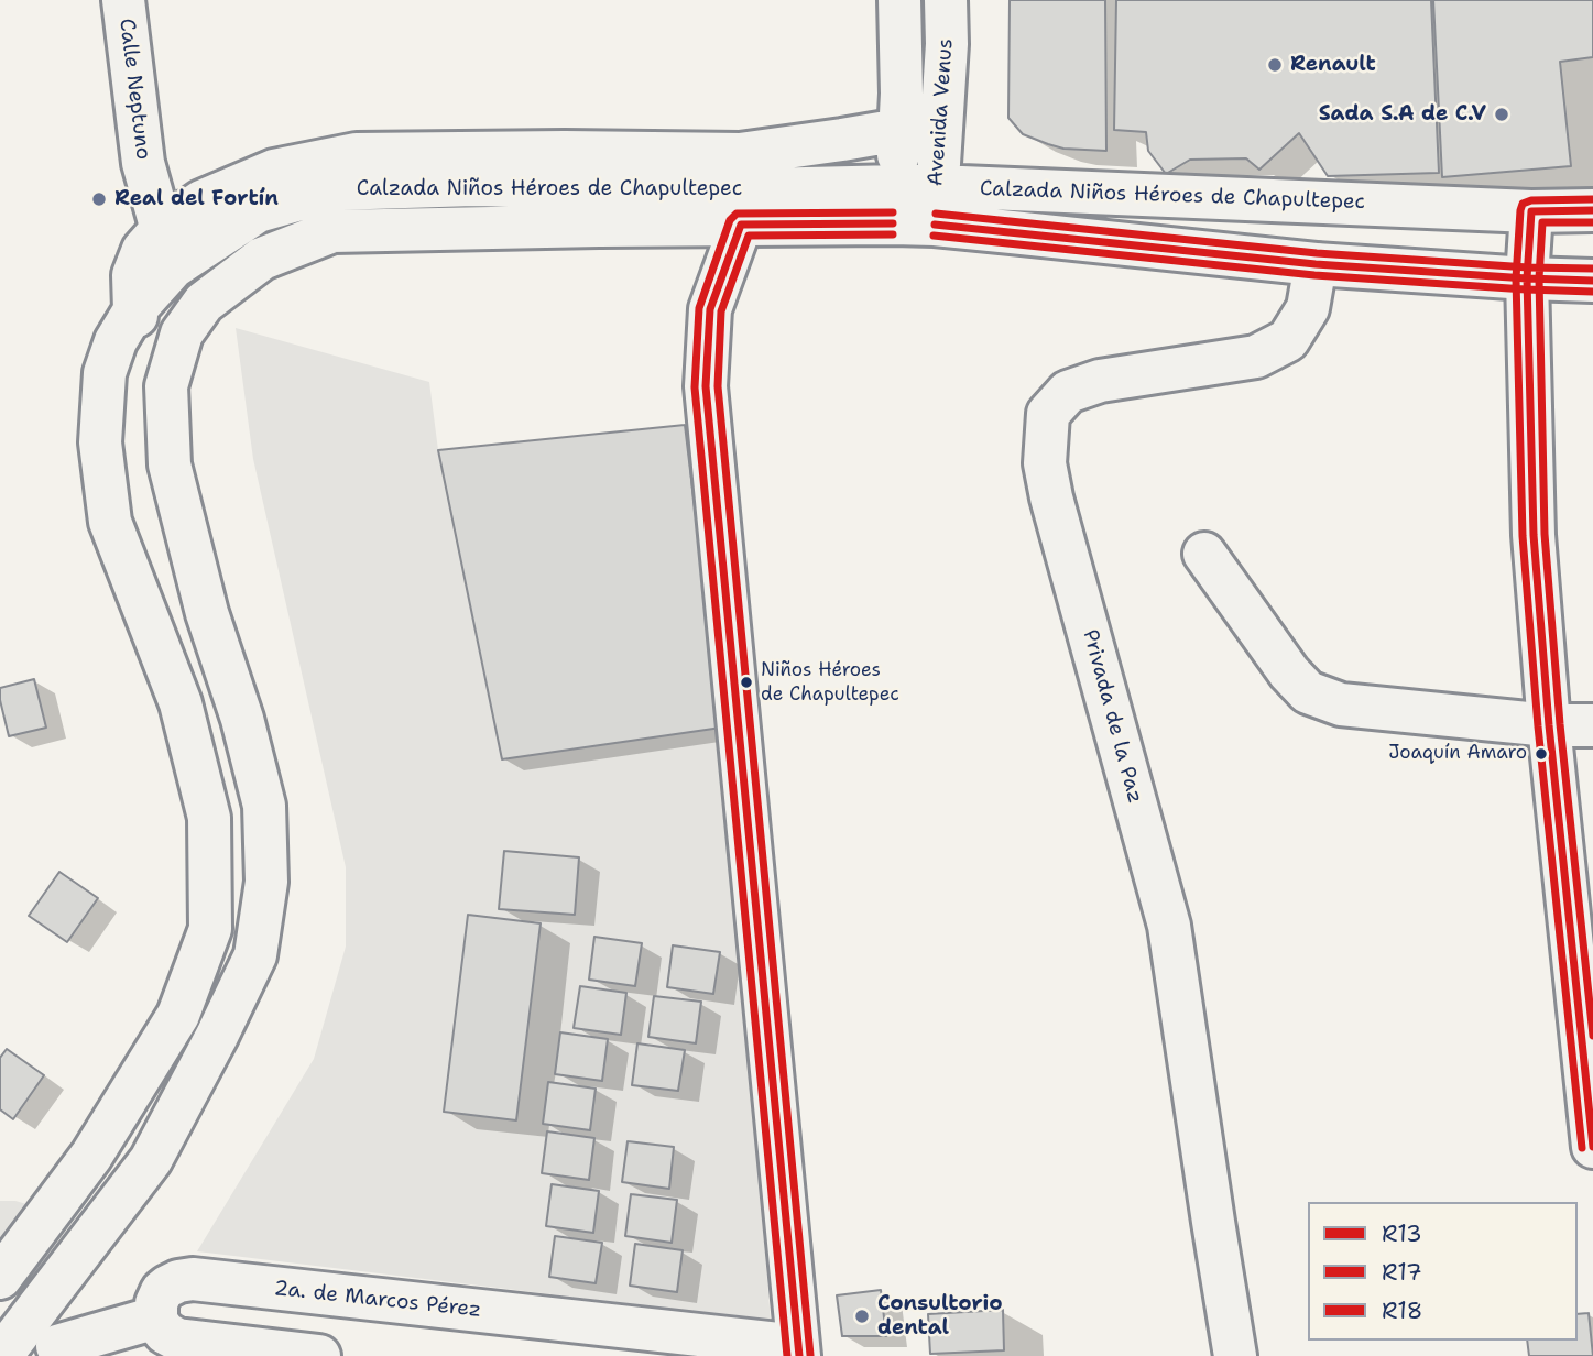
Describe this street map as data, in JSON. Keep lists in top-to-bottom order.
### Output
{
  "streets": {
    "main road": [
      "Calle Neptuno",
      "Avenida Venus",
      "Calzada Niños Héroes de Chapultepec",
      "Privada de la Paz",
      "2a. de Marcos Pérez"
    ]
  },
  "crossings": [
    ["Calle Neptuno", "Calzada Niños Héroes de Chapultepec"],
    ["Avenida Venus", "Calzada Niños Héroes de Chapultepec"],
    ["Calzada Niños Héroes de Chapultepec", "Privada de la Paz"]
  ],
  "places": [
    "Renault",
    "Sada S.A de C.V",
    "Real del Fortín",
    "Niños Héroes de Chapultepec",
    "Joaquín Amaro",
    "Consultorio dental"
  ],
  "lines": ["transit line R17", "transit line R13", "transit line R18"],
  "legend": ["R13", "R17", "R18"]
}
